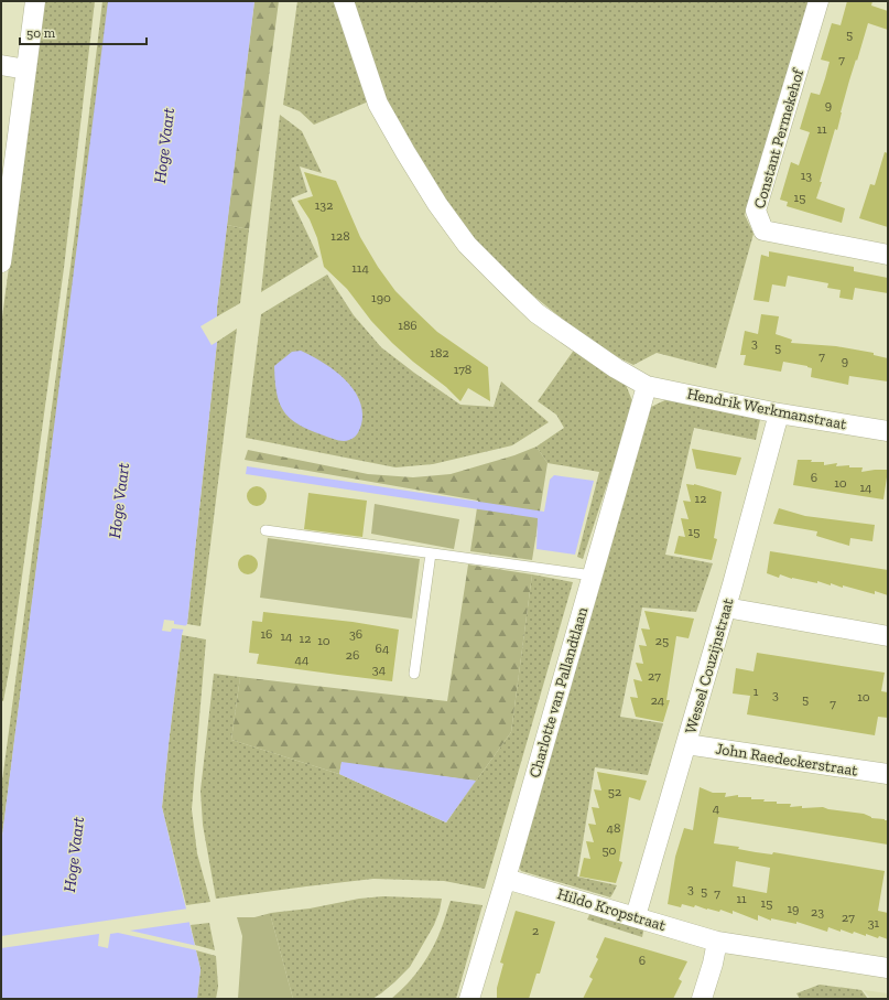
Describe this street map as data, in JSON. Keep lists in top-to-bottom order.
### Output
{
  "streets": {
    "street": [
      "Constant Permekehof",
      "Hendrik Werkmanstraat",
      "Wessel Couzijnstraat",
      "Charlotte van Pallandtlaan",
      "John Raedeckerstraat",
      "Hildo Kropstraat"
    ]
  },
  "crossings": [
    ["Hendrik Werkmanstraat", "Wessel Couzijnstraat"],
    ["Hendrik Werkmanstraat", "Charlotte van Pallandtlaan"],
    ["Wessel Couzijnstraat", "John Raedeckerstraat"],
    ["Wessel Couzijnstraat", "Hildo Kropstraat"],
    ["Charlotte van Pallandtlaan", "Hildo Kropstraat"]
  ],
  "water": ["Hoge Vaart"],
  "house_numbers": [
    "5",
    "7",
    "9",
    "11",
    "13",
    "15",
    "132",
    "128",
    "114",
    "190",
    "186",
    "3",
    "5",
    "182",
    "7",
    "9",
    "178",
    "6",
    "10",
    "14",
    "12",
    "15",
    "16",
    "36",
    "14",
    "12",
    "10",
    "25",
    "64",
    "26",
    "44",
    "34",
    "27",
    "1",
    "3",
    "10",
    "5",
    "24",
    "7",
    "52",
    "4",
    "48",
    "50",
    "3",
    "5",
    "7",
    "11",
    "15",
    "19",
    "23",
    "27",
    "31",
    "2",
    "6"
  ],
  "scale_bar": "50 m"
}
